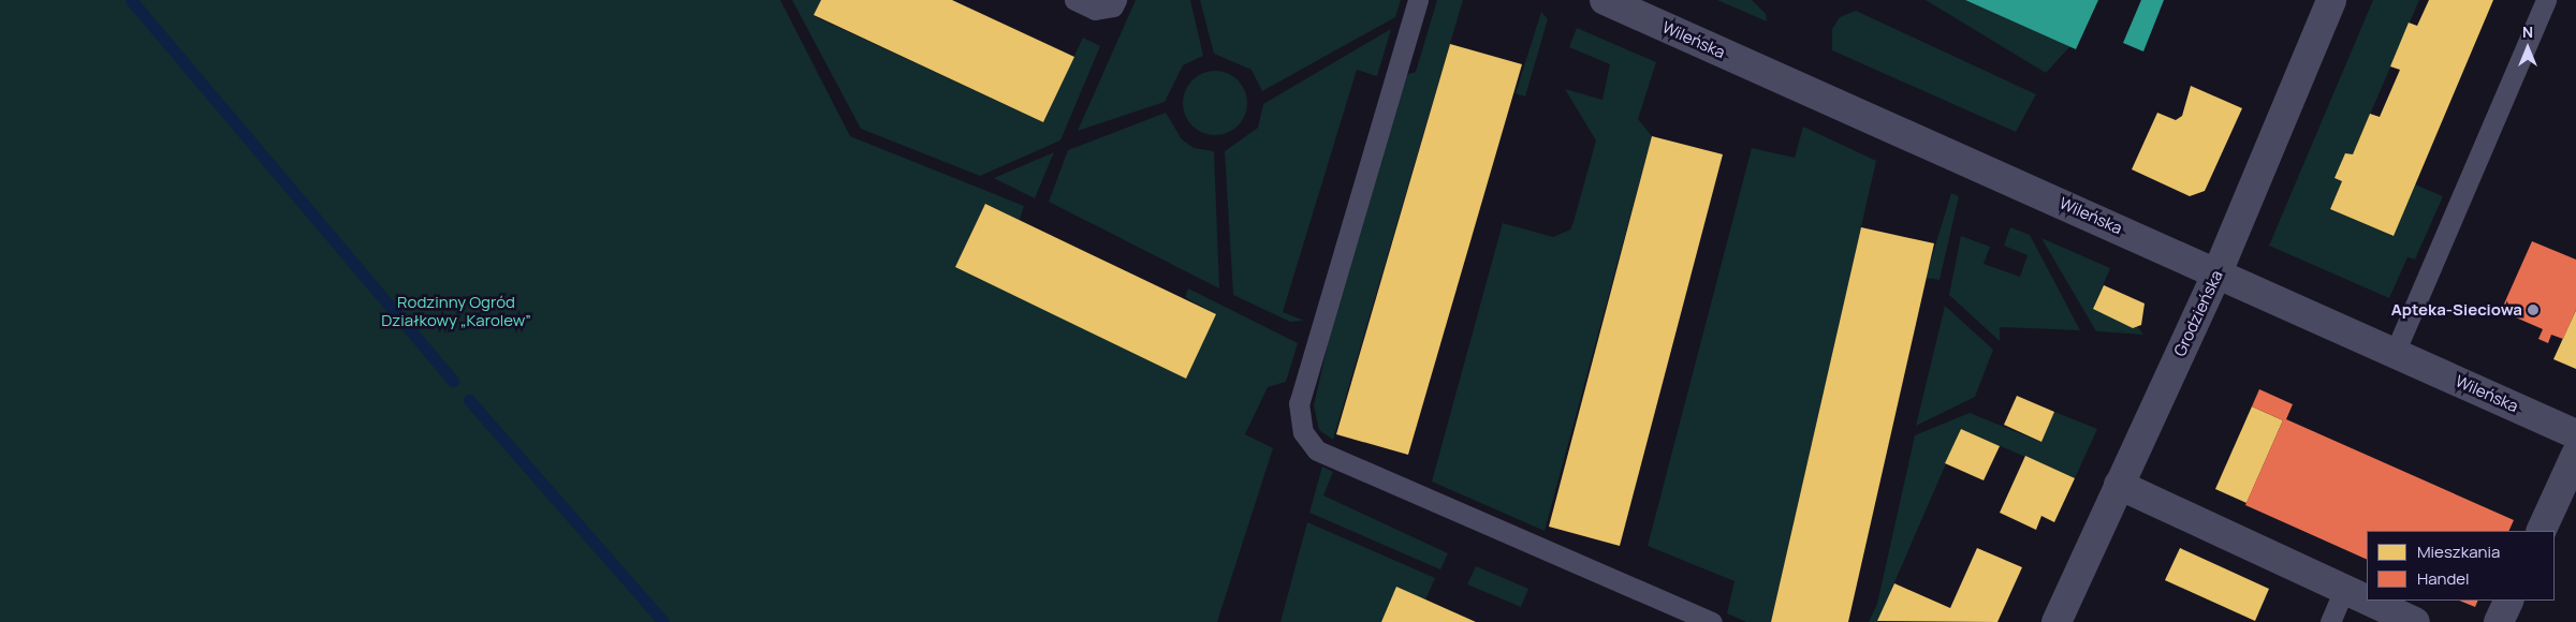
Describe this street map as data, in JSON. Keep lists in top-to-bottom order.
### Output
{
  "streets": {
    "street": ["Wileńska", "Grodzieńska"]
  },
  "crossings": [
    ["Wileńska", "Grodzieńska"]
  ],
  "parks": ["Rodzinny Ogród Działkowy „Karolew”"],
  "places": ["Apteka-Sieciowa"],
  "legend": ["Mieszkania", "Handel"],
  "north": "top"
}
